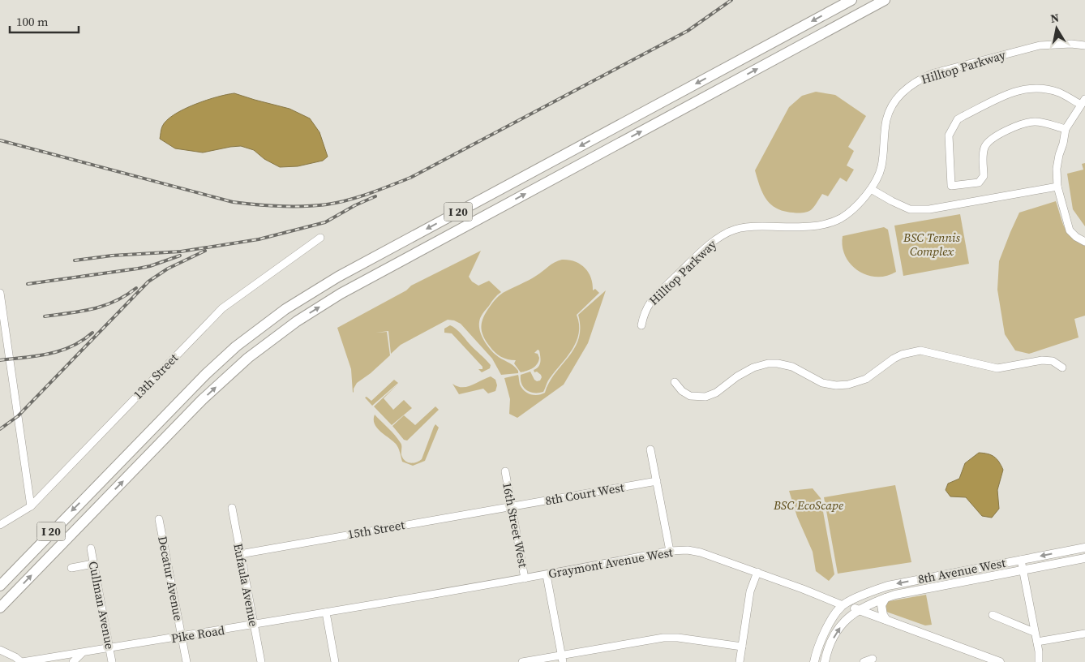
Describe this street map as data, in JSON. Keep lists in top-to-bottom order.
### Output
{
  "streets": {
    "highway": ["I 20"],
    "main road": ["Graymont Avenue West", "8th Avenue West"],
    "street": [
      "Hilltop Parkway",
      "13th Street",
      "8th Court West",
      "16th Street West",
      "15th Street",
      "Decatur Avenue",
      "Eufaula Avenue",
      "Cullman Avenue",
      "Pike Road"
    ]
  },
  "crossings": [
    ["8th Court West", "16th Street West"],
    ["8th Court West", "15th Street"],
    ["16th Street West", "15th Street"],
    ["16th Street West", "Graymont Avenue West"],
    ["15th Street", "Eufaula Avenue"],
    ["Graymont Avenue West", "8th Avenue West"],
    ["Graymont Avenue West", "Pike Road"],
    ["Decatur Avenue", "Pike Road"],
    ["Eufaula Avenue", "Pike Road"],
    ["Cullman Avenue", "Pike Road"]
  ],
  "parks": ["BSC Tennis Complex", "BSC EcoScape"],
  "scale_bar": "100 m",
  "north": "top"
}
